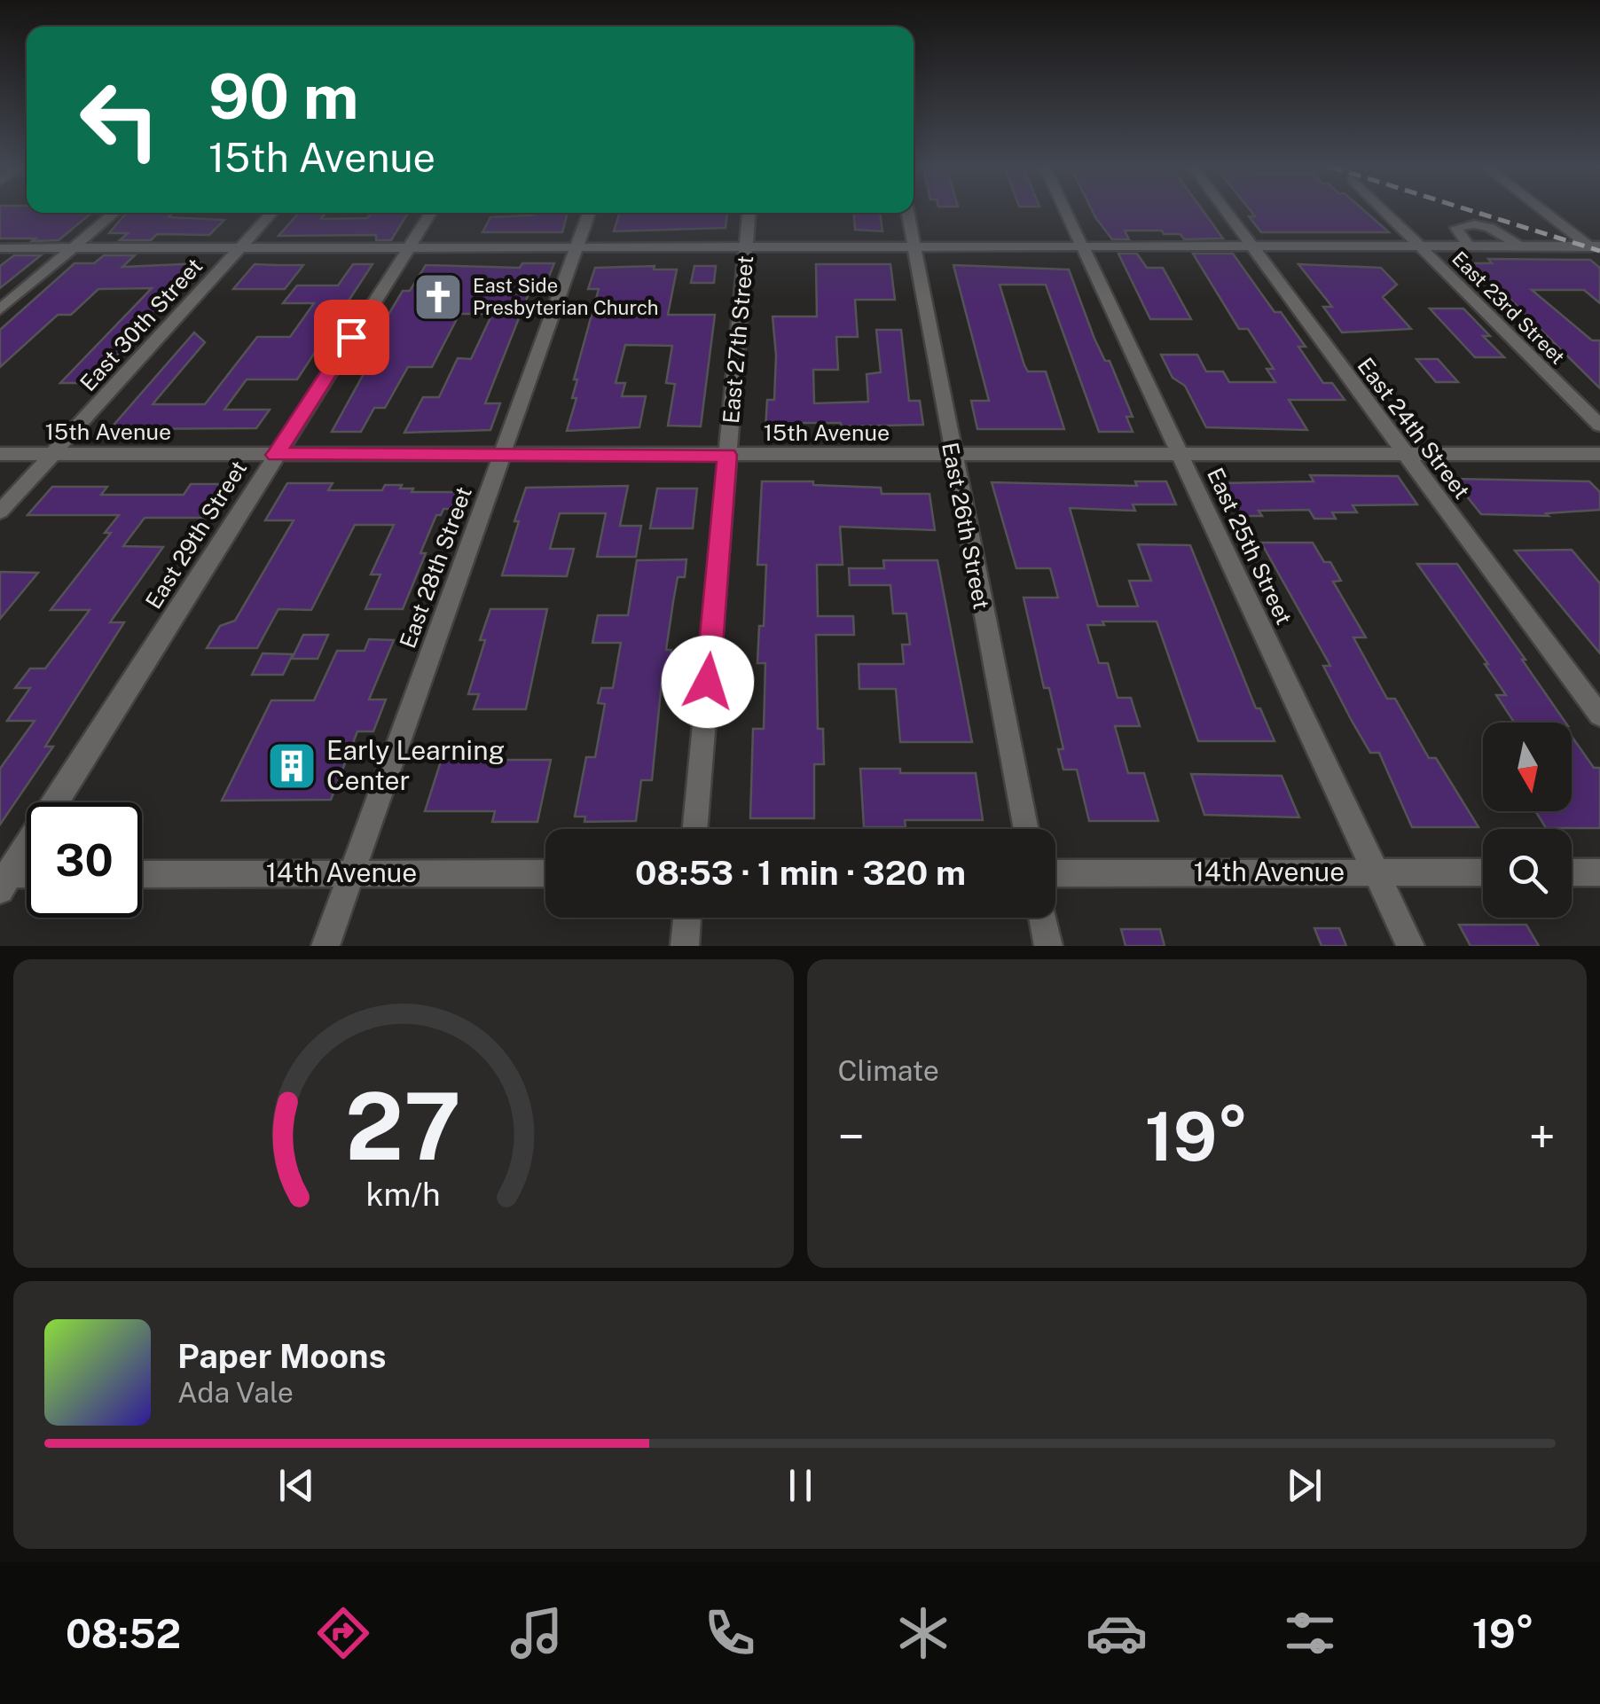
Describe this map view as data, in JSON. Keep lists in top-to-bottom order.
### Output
{
  "streets": {
    "street": [
      "East 23rd Street",
      "East 30th Street",
      "East 27th Street",
      "East 24th Street",
      "15th Avenue",
      "East 26th Street",
      "East 29th Street",
      "East 25th Street",
      "East 28th Street",
      "14th Avenue"
    ]
  },
  "crossings": [
    ["East 30th Street", "15th Avenue"],
    ["East 27th Street", "15th Avenue"],
    ["East 24th Street", "15th Avenue"],
    ["15th Avenue", "East 26th Street"],
    ["15th Avenue", "East 29th Street"],
    ["15th Avenue", "East 25th Street"],
    ["15th Avenue", "East 28th Street"],
    ["East 25th Street", "14th Avenue"],
    ["East 28th Street", "14th Avenue"]
  ],
  "places": {
    "church": ["East Side Presbyterian Church"],
    "building": ["Early Learning Center"]
  },
  "north": "bottom",
  "page": {
    "turn": ["90 m", "15th Avenue"],
    "limit": "30",
    "trip": "08:53 · 1 min · 320 m",
    "tile": "Climate",
    "heat": ["−", "19°", "+"],
    "song": ["Paper Moons", "Ada Vale"],
    "tabs": ["08:52", "19°"],
    "gauge": ["27", "km/h"]
  }
}
